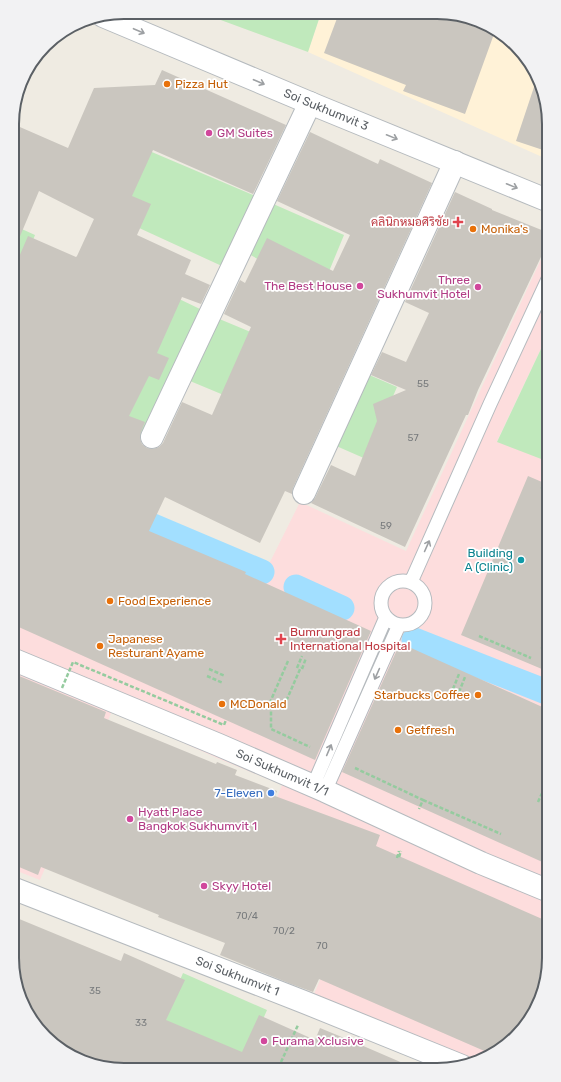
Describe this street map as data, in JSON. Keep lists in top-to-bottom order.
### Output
{
  "streets": {
    "street": ["Soi Sukhumvit 3", "Soi Sukhumvit 1/1", "Soi Sukhumvit 1"]
  },
  "one_way": ["Soi Sukhumvit 3"],
  "places": {
    "other": [
      "Pizza Hut",
      "GM Suites",
      "Monika's",
      "The Best House",
      "Three Sukhumvit Hotel",
      "Building A (Clinic)",
      "Food Experience",
      "Japanese Resturant Ayame",
      "Starbucks Coffee",
      "MCDonald",
      "Getfresh",
      "7-Eleven",
      "Hyatt Place Bangkok Sukhumvit 1",
      "Skyy Hotel",
      "Furama Xclusive"
    ],
    "health": ["คลินิกหมอศิริชัย", "Bumrungrad International Hospital"]
  },
  "house_numbers": [
    "55",
    "57",
    "59",
    "70/4",
    "70/2",
    "70",
    "35",
    "33"
  ]
}
